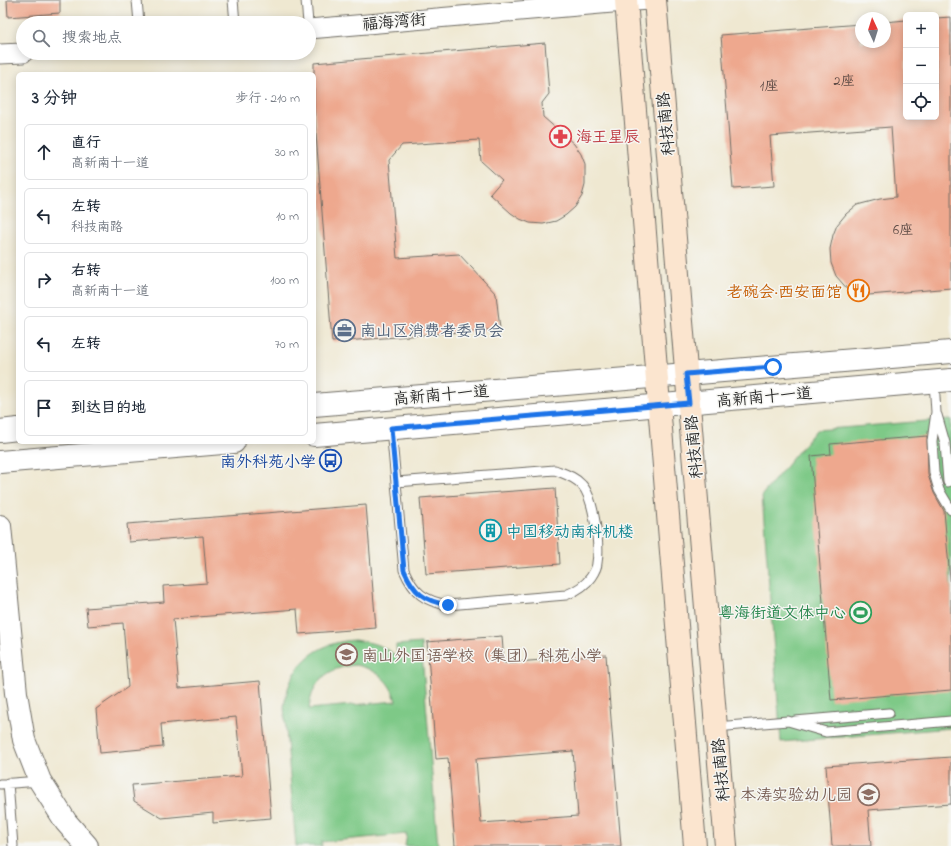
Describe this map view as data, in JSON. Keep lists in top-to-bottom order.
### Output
{
  "streets": {
    "main road": ["科技南路"],
    "street": ["福海湾街", "高新南十一道"]
  },
  "crossings": [
    ["福海湾街", "科技南路"],
    ["科技南路", "高新南十一道"]
  ],
  "places": {
    "pharmacy": ["海王星辰"],
    "restaurant": ["老碗会·西安面馆"],
    "office": ["南山区消费者委员会"],
    "bus stop": ["南外科苑小学"],
    "building": ["中国移动南科机楼"],
    "sports": ["粤海街道文体中心"],
    "school or university": ["南山外国语学校（集团）科苑小学", "本涛实验幼儿园"]
  },
  "house_numbers": ["2座", "1座", "6座"],
  "north": "top",
  "page": {
    "map_buttons": ["+", "−"],
    "search": "搜索地点",
    "heading": ["3 分钟", "步行 · 210 m"],
    "list": [
      ["直行", "高新南十一道", "30 m"],
      ["左转", "科技南路", "10 m"],
      ["右转", "高新南十一道", "100 m"],
      ["左转", "70 m"],
      "到达目的地"
    ]
  }
}
